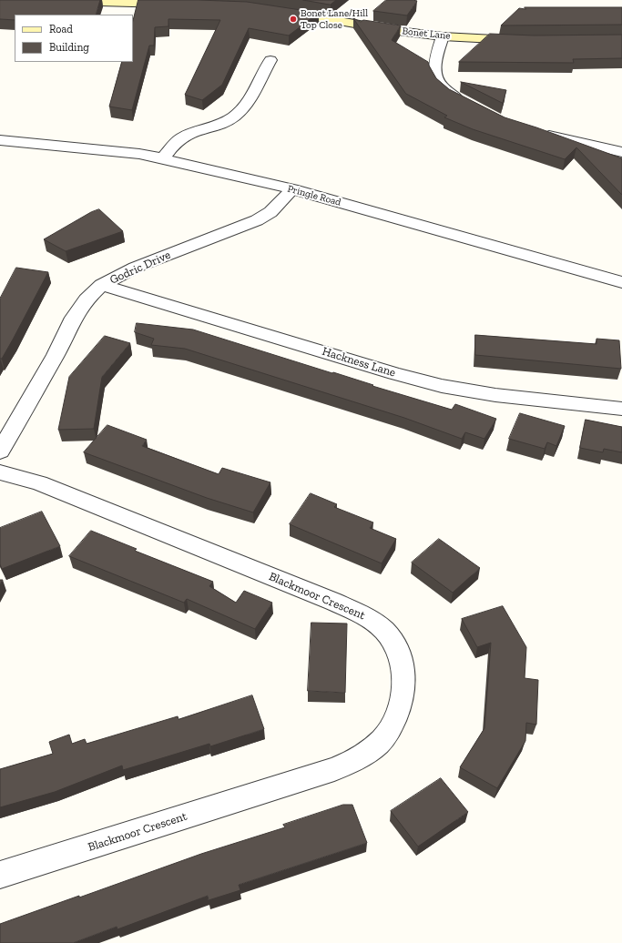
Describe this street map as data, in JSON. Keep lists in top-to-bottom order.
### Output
{
  "streets": {
    "main road": ["Bonet Lane"],
    "street": [
      "Pringle Road",
      "Godric Drive",
      "Hackness Lane",
      "Blackmoor Crescent"
    ]
  },
  "crossings": [
    ["Pringle Road", "Godric Drive"],
    ["Godric Drive", "Hackness Lane"]
  ],
  "places": ["Bonet Lane/Hill Top Close"],
  "legend": ["Road", "Building"]
}
